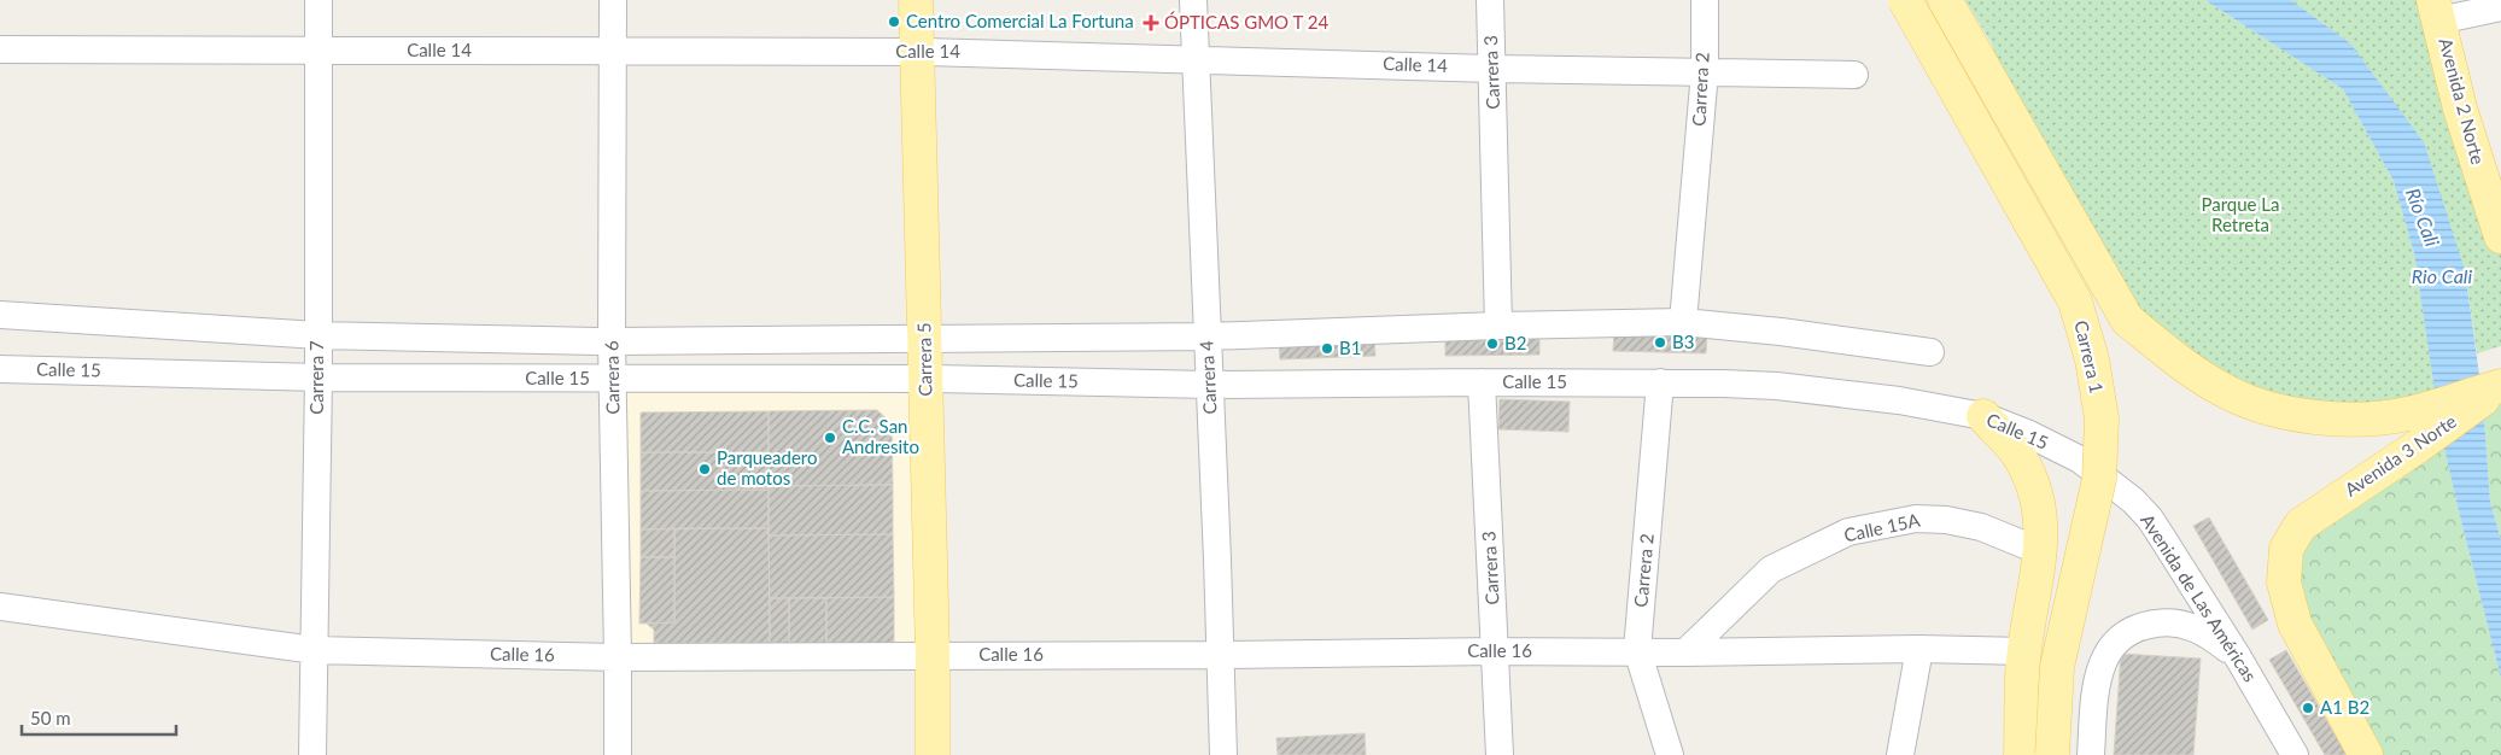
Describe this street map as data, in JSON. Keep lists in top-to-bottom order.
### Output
{
  "streets": {
    "main road": [
      "Avenida 2 Norte",
      "Carrera 1",
      "Carrera 5",
      "Avenida 3 Norte"
    ],
    "street": [
      "Calle 14",
      "Carrera 3",
      "Carrera 2",
      "Calle 15",
      "Carrera 7",
      "Carrera 6",
      "Carrera 4",
      "Calle 15A",
      "Avenida de Las Américas",
      "Calle 16"
    ]
  },
  "crossings": [
    ["Calle 14", "Carrera 3"],
    ["Calle 14", "Carrera 2"],
    ["Calle 14", "Carrera 5"],
    ["Calle 14", "Carrera 7"],
    ["Calle 14", "Carrera 6"],
    ["Calle 14", "Carrera 4"],
    ["Carrera 3", "Calle 15"],
    ["Carrera 3", "Calle 16"],
    ["Carrera 2", "Calle 15"],
    ["Carrera 2", "Calle 16"],
    ["Carrera 5", "Calle 15"],
    ["Carrera 5", "Calle 16"],
    ["Calle 15", "Carrera 7"],
    ["Calle 15", "Carrera 6"],
    ["Calle 15", "Carrera 4"],
    ["Calle 15", "Avenida de Las Américas"],
    ["Carrera 7", "Calle 16"],
    ["Carrera 6", "Calle 16"],
    ["Carrera 4", "Calle 16"],
    ["Calle 15A", "Calle 16"]
  ],
  "water": ["Río Cali", "Rio Cali"],
  "parks": ["Parque La Retreta"],
  "places": {
    "other": [
      "Centro Comercial La Fortuna",
      "B3",
      "B2",
      "B1",
      "C.C. San Andresito",
      "Parqueadero de motos",
      "A1 B2"
    ],
    "health": ["ÓPTICAS GMO T 24"]
  },
  "scale_bar": "50 m"
}
